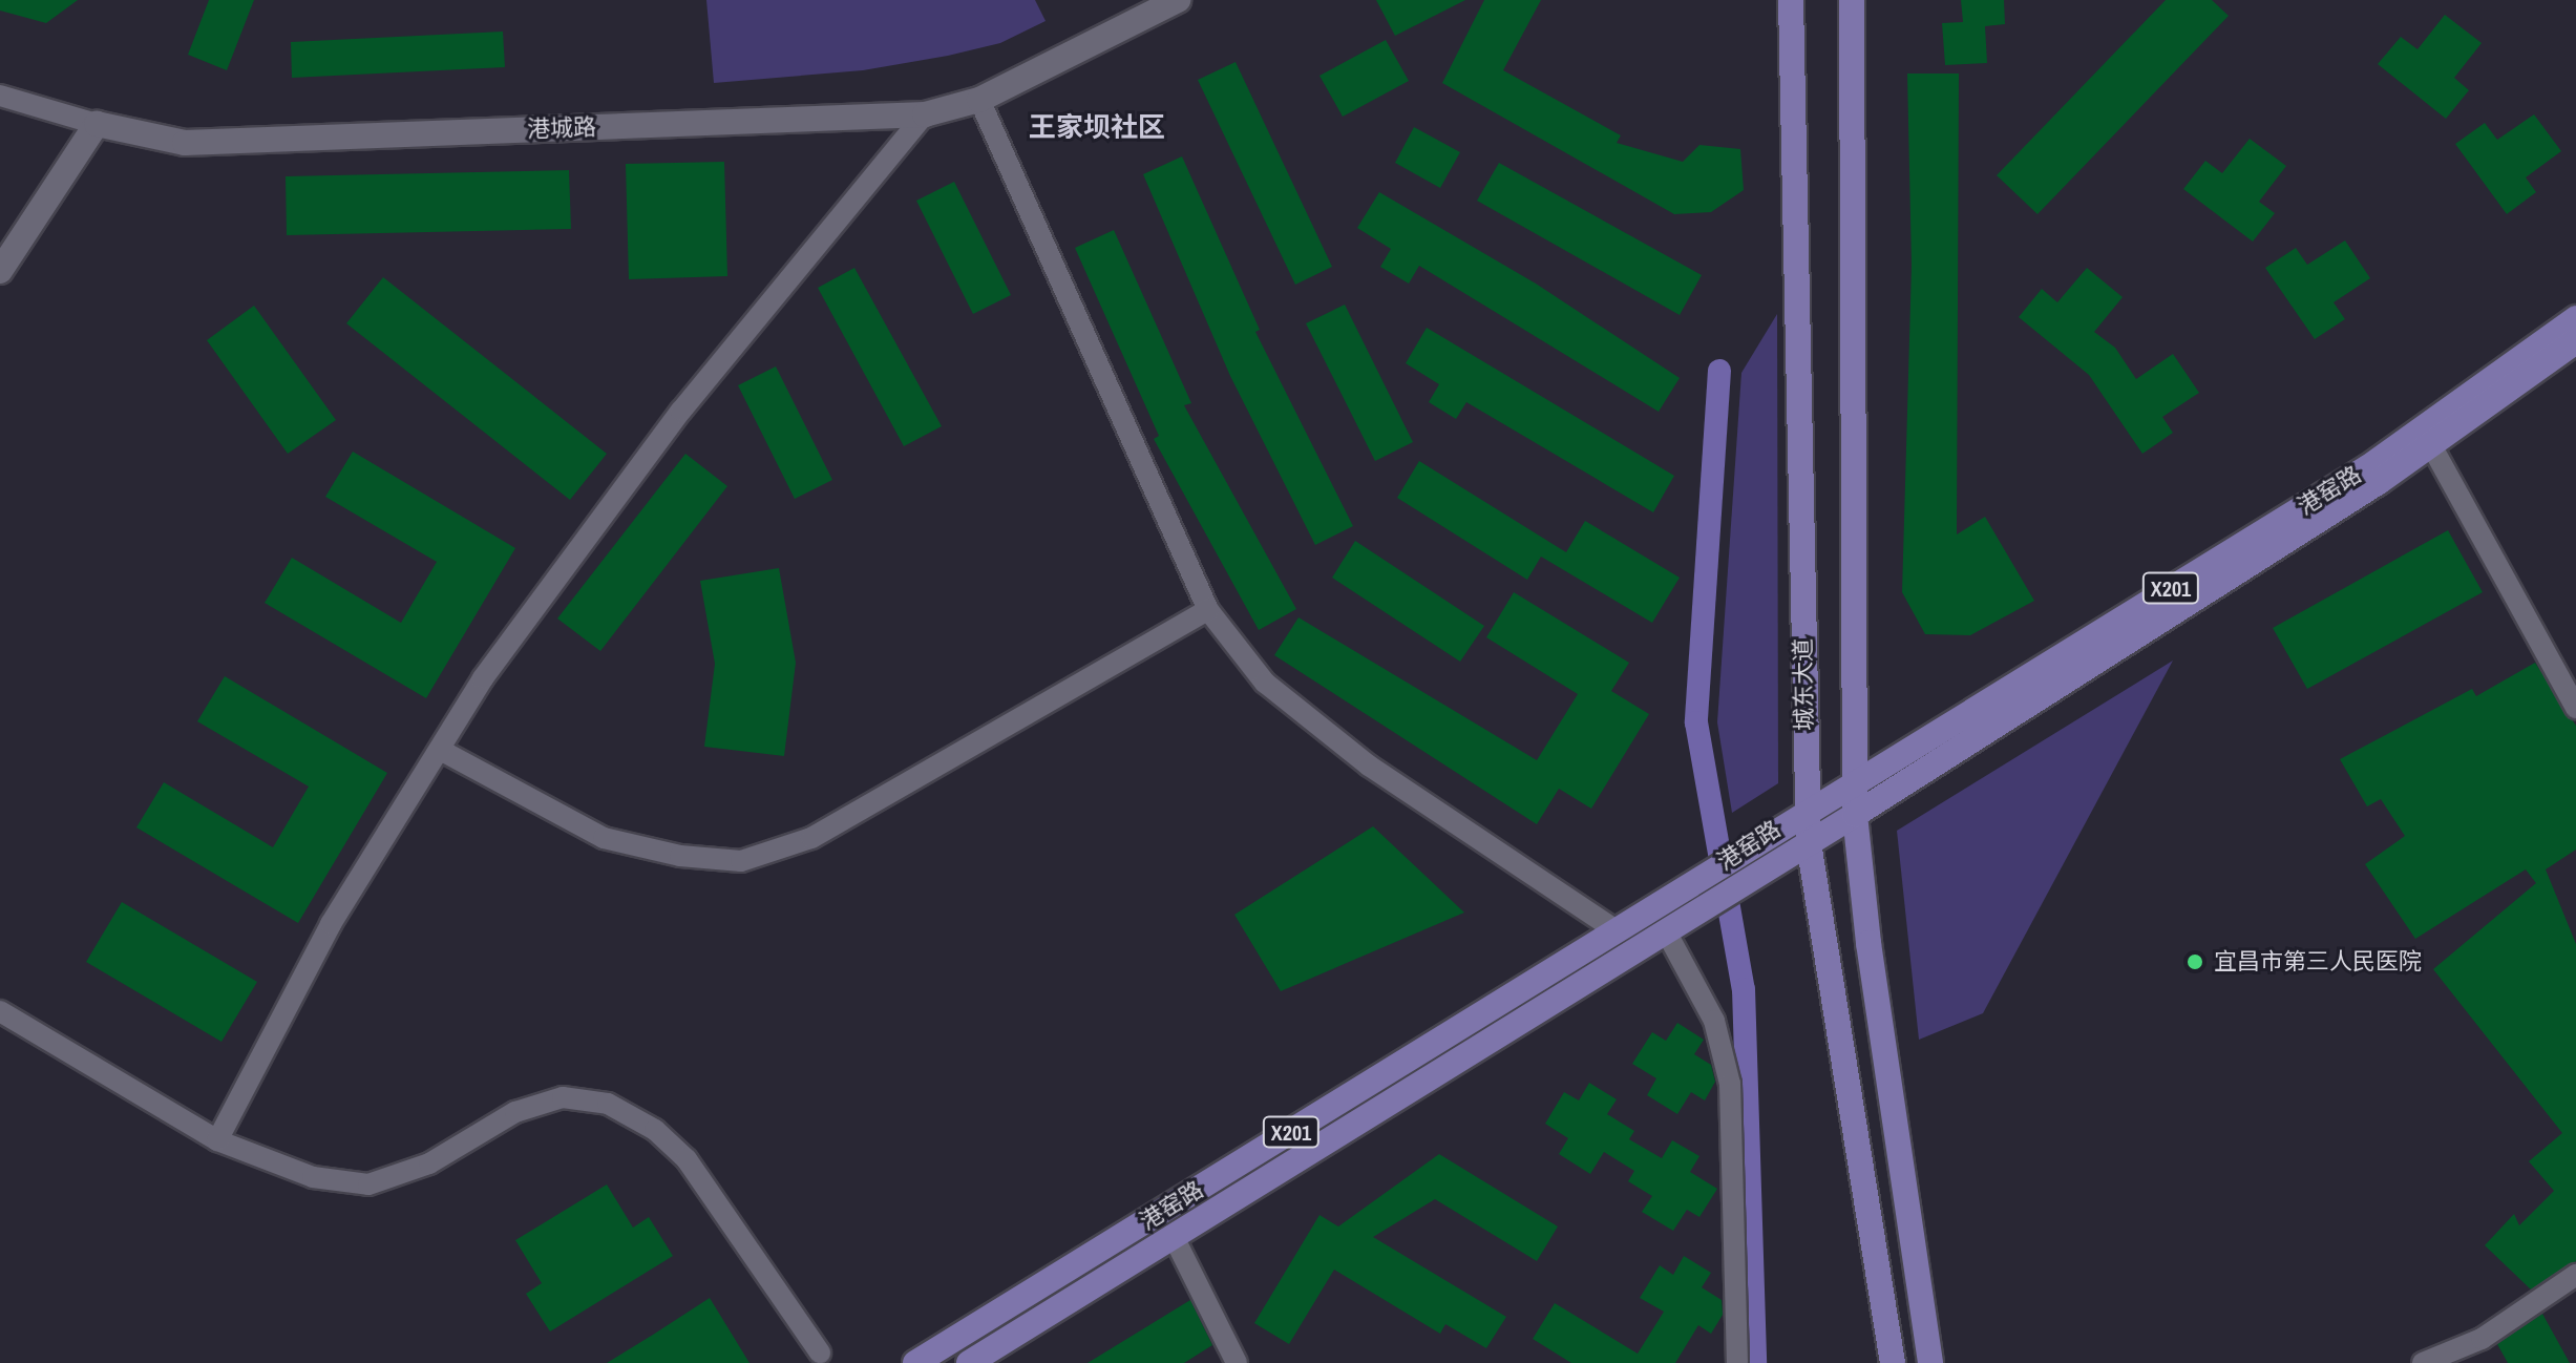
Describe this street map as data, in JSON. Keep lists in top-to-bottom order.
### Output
{
  "streets": {
    "main road": ["港窑路", "X201", "城东大道"],
    "street": ["港城路"]
  },
  "crossings": [
    ["港窑路", "城东大道"]
  ],
  "districts": ["王家坝社区"],
  "places": ["宜昌市第三人民医院"]
}
